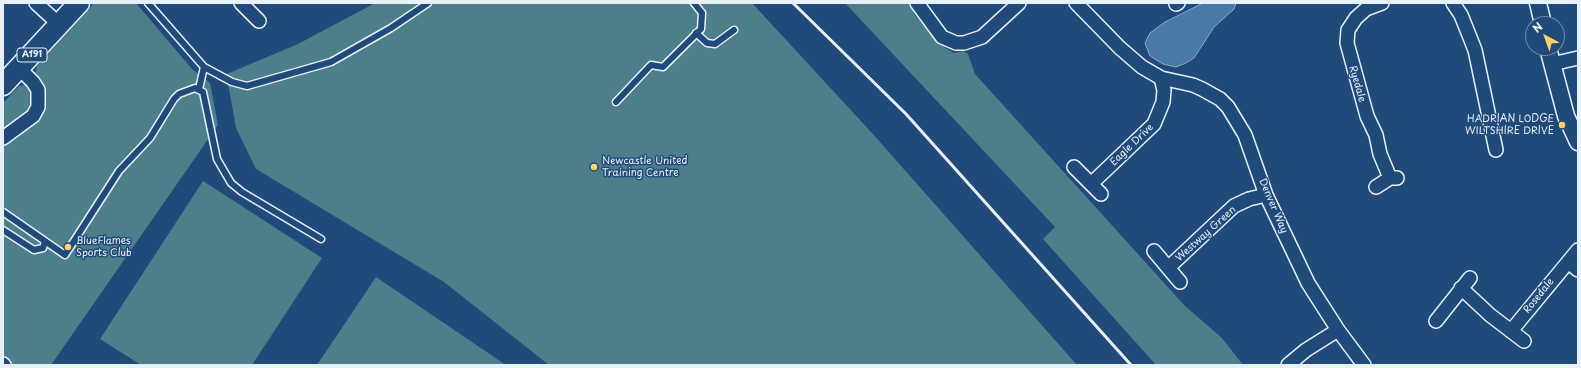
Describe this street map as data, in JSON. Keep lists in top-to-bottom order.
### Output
{
  "streets": {
    "main road": ["A191"],
    "street": [
      "Ryedale",
      "Eagle Drive",
      "Denver Way",
      "Westway Green",
      "Rosedale"
    ]
  },
  "crossings": [
    ["Eagle Drive", "Denver Way"],
    ["Denver Way", "Westway Green"]
  ],
  "places": ["HADRIAN LODGE WILTSHIRE DRIVE", "Newcastle United Training Centre", "BlueFlames Sports Club"],
  "north": "top left"
}
